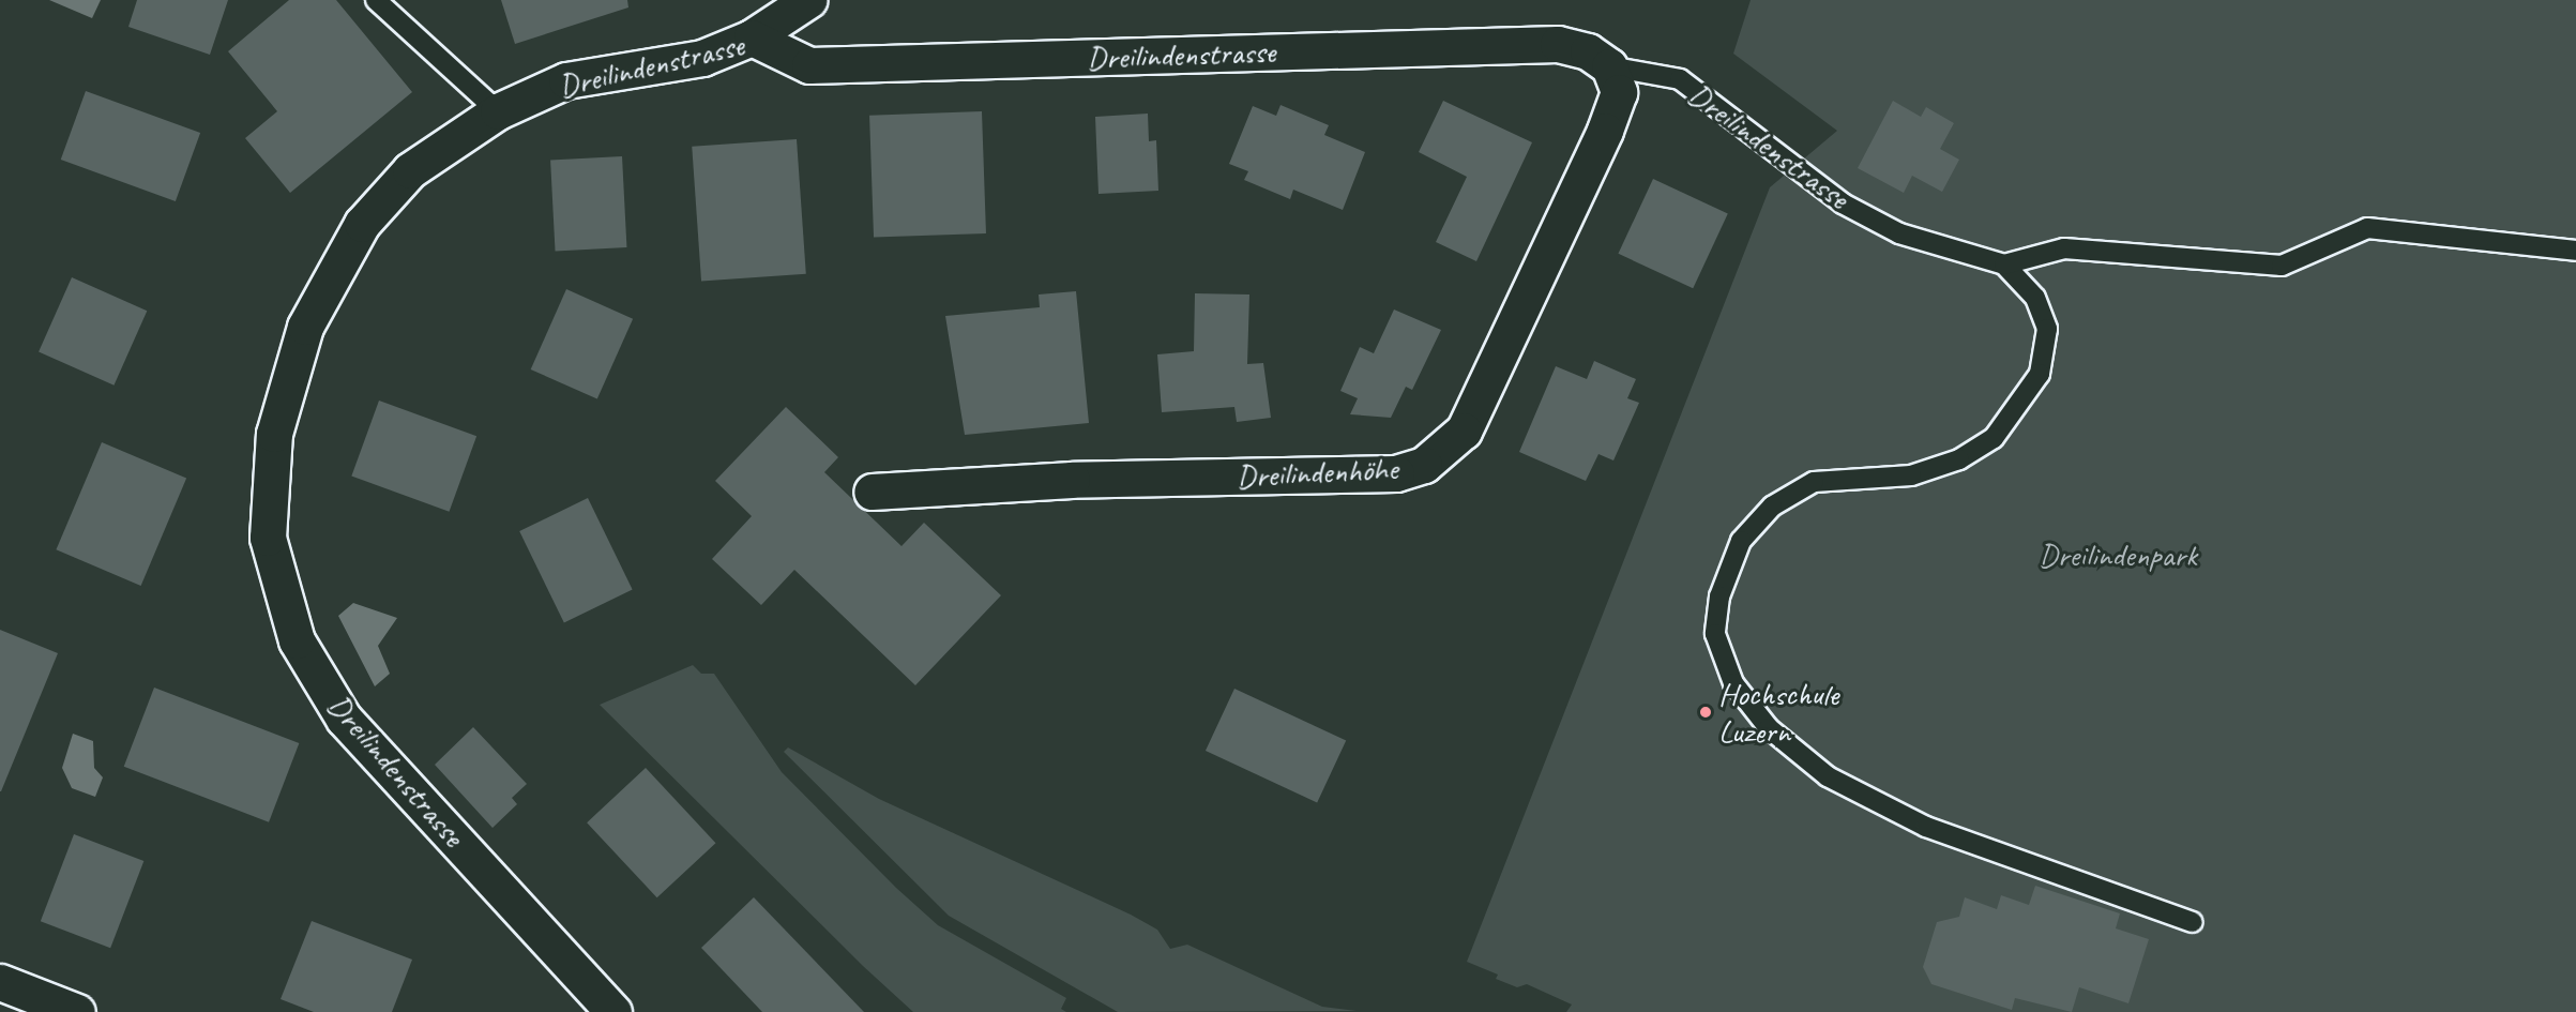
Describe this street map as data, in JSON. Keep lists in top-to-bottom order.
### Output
{
  "streets": {
    "street": ["Dreilindenstrasse", "Dreilindenhöhe"]
  },
  "crossings": [
    ["Dreilindenstrasse", "Dreilindenhöhe"]
  ],
  "parks": ["Dreilindenpark"],
  "places": ["Hochschule Luzern"]
}
